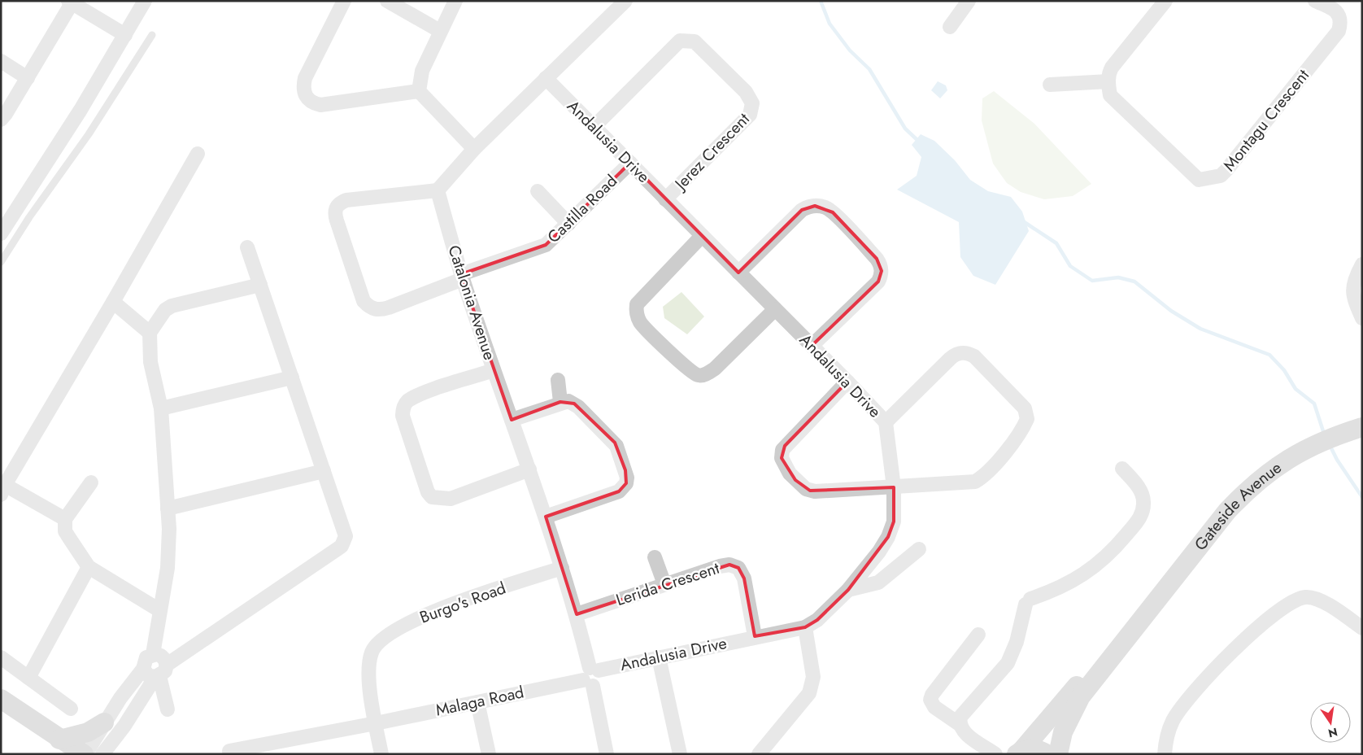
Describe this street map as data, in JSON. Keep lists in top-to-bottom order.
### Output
{
  "streets": {
    "street": [
      "Montagu Crescent",
      "Andalusia Drive",
      "Jerez Crescent",
      "Castilla Road",
      "Catalonia Avenue",
      "Gateside Avenue",
      "Lerida Crescent",
      "Burgo's Road",
      "Malaga Road"
    ]
  },
  "crossings": [
    ["Andalusia Drive", "Jerez Crescent"],
    ["Andalusia Drive", "Castilla Road"],
    ["Andalusia Drive", "Catalonia Avenue"],
    ["Andalusia Drive", "Lerida Crescent"],
    ["Andalusia Drive", "Malaga Road"],
    ["Castilla Road", "Catalonia Avenue"],
    ["Catalonia Avenue", "Lerida Crescent"],
    ["Catalonia Avenue", "Burgo's Road"],
    ["Catalonia Avenue", "Malaga Road"],
    ["Burgo's Road", "Malaga Road"]
  ],
  "north": "bottom"
}
